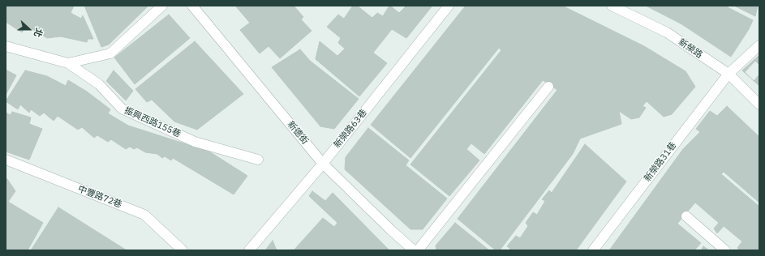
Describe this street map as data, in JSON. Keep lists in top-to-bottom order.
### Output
{
  "streets": {
    "street": [
      "新榮路",
      "振興西路155巷",
      "新榮路63巷",
      "新德街",
      "新榮路31巷",
      "中豐路72巷"
    ]
  },
  "crossings": [
    ["新榮路", "新榮路31巷"],
    ["新榮路63巷", "新德街"]
  ],
  "north": "right"
}
